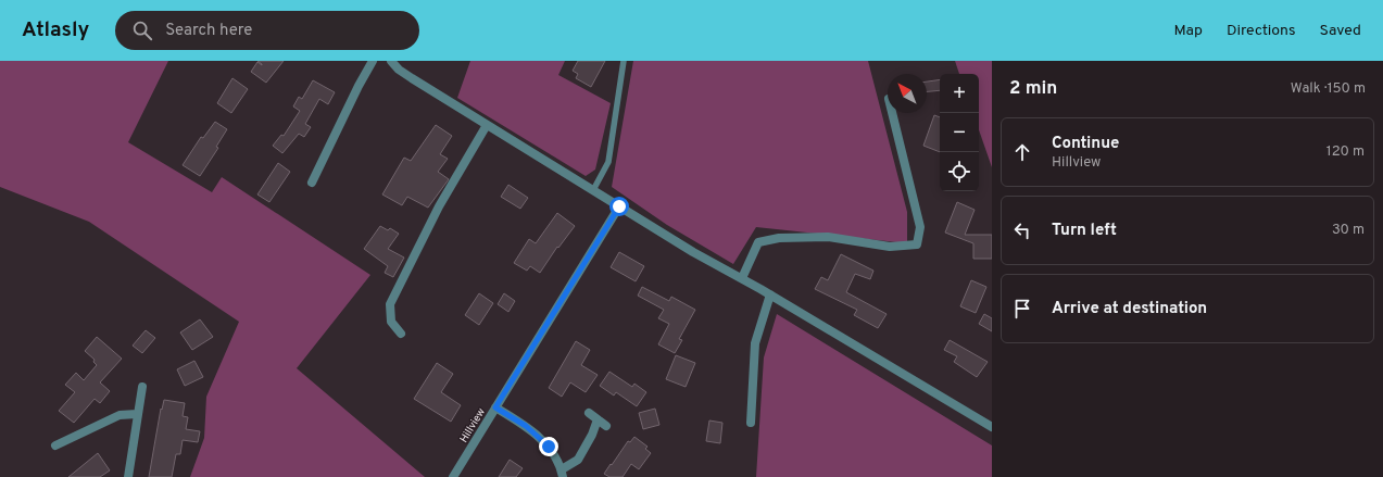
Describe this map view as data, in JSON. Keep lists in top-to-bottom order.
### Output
{
  "streets": {
    "street": ["Hillview"]
  },
  "north": "top left",
  "page": {
    "header": "Atlasly",
    "search": "Search here",
    "nav": ["Map", "Directions", "Saved"],
    "heading": ["2 min", "Walk · 150 m"],
    "map_buttons": ["+", "−"],
    "list": [
      ["Continue", "Hillview", "120 m"],
      ["Turn left", "30 m"],
      "Arrive at destination"
    ]
  }
}
